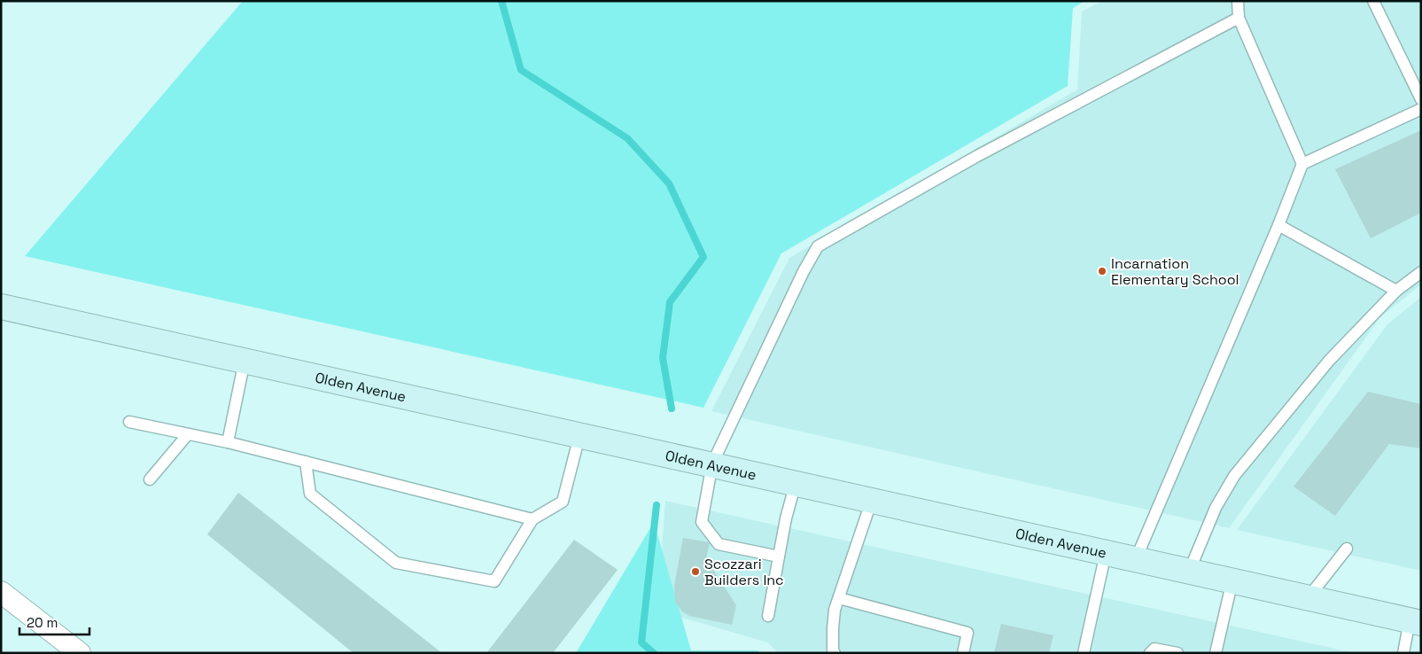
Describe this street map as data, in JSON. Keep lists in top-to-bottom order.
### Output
{
  "streets": {
    "main road": ["Olden Avenue"]
  },
  "places": ["Incarnation Elementary School", "Scozzari Builders Inc"],
  "scale_bar": "20 m"
}
